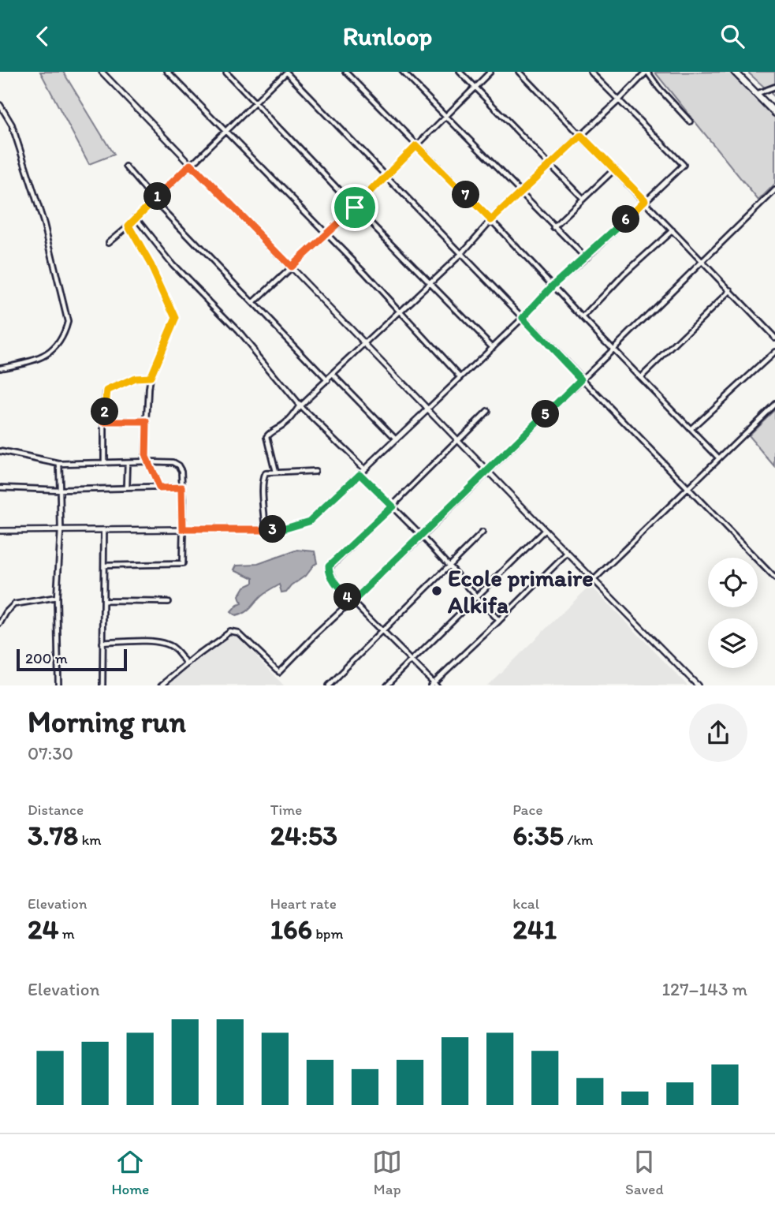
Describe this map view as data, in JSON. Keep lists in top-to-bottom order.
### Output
{
  "places": ["Ecole primaire Alkifa"],
  "scale_bar": "200 m",
  "page": {
    "header": "Runloop",
    "pins": [
      "7",
      "1",
      "6",
      "2",
      "5",
      "3",
      "4"
    ],
    "scale": "200 m",
    "heading": ["Morning run", "07:30"],
    "stats": [
      ["Distance", "3.78 km"],
      ["Time", "24:53"],
      ["Pace", "6:35 /km"],
      ["Elevation", "24 m"],
      ["Heart rate", "166 bpm"],
      ["kcal", "241"]
    ],
    "chart": ["Elevation", "127–143 m"],
    "tabs": ["Home", "Map", "Saved"]
  }
}
